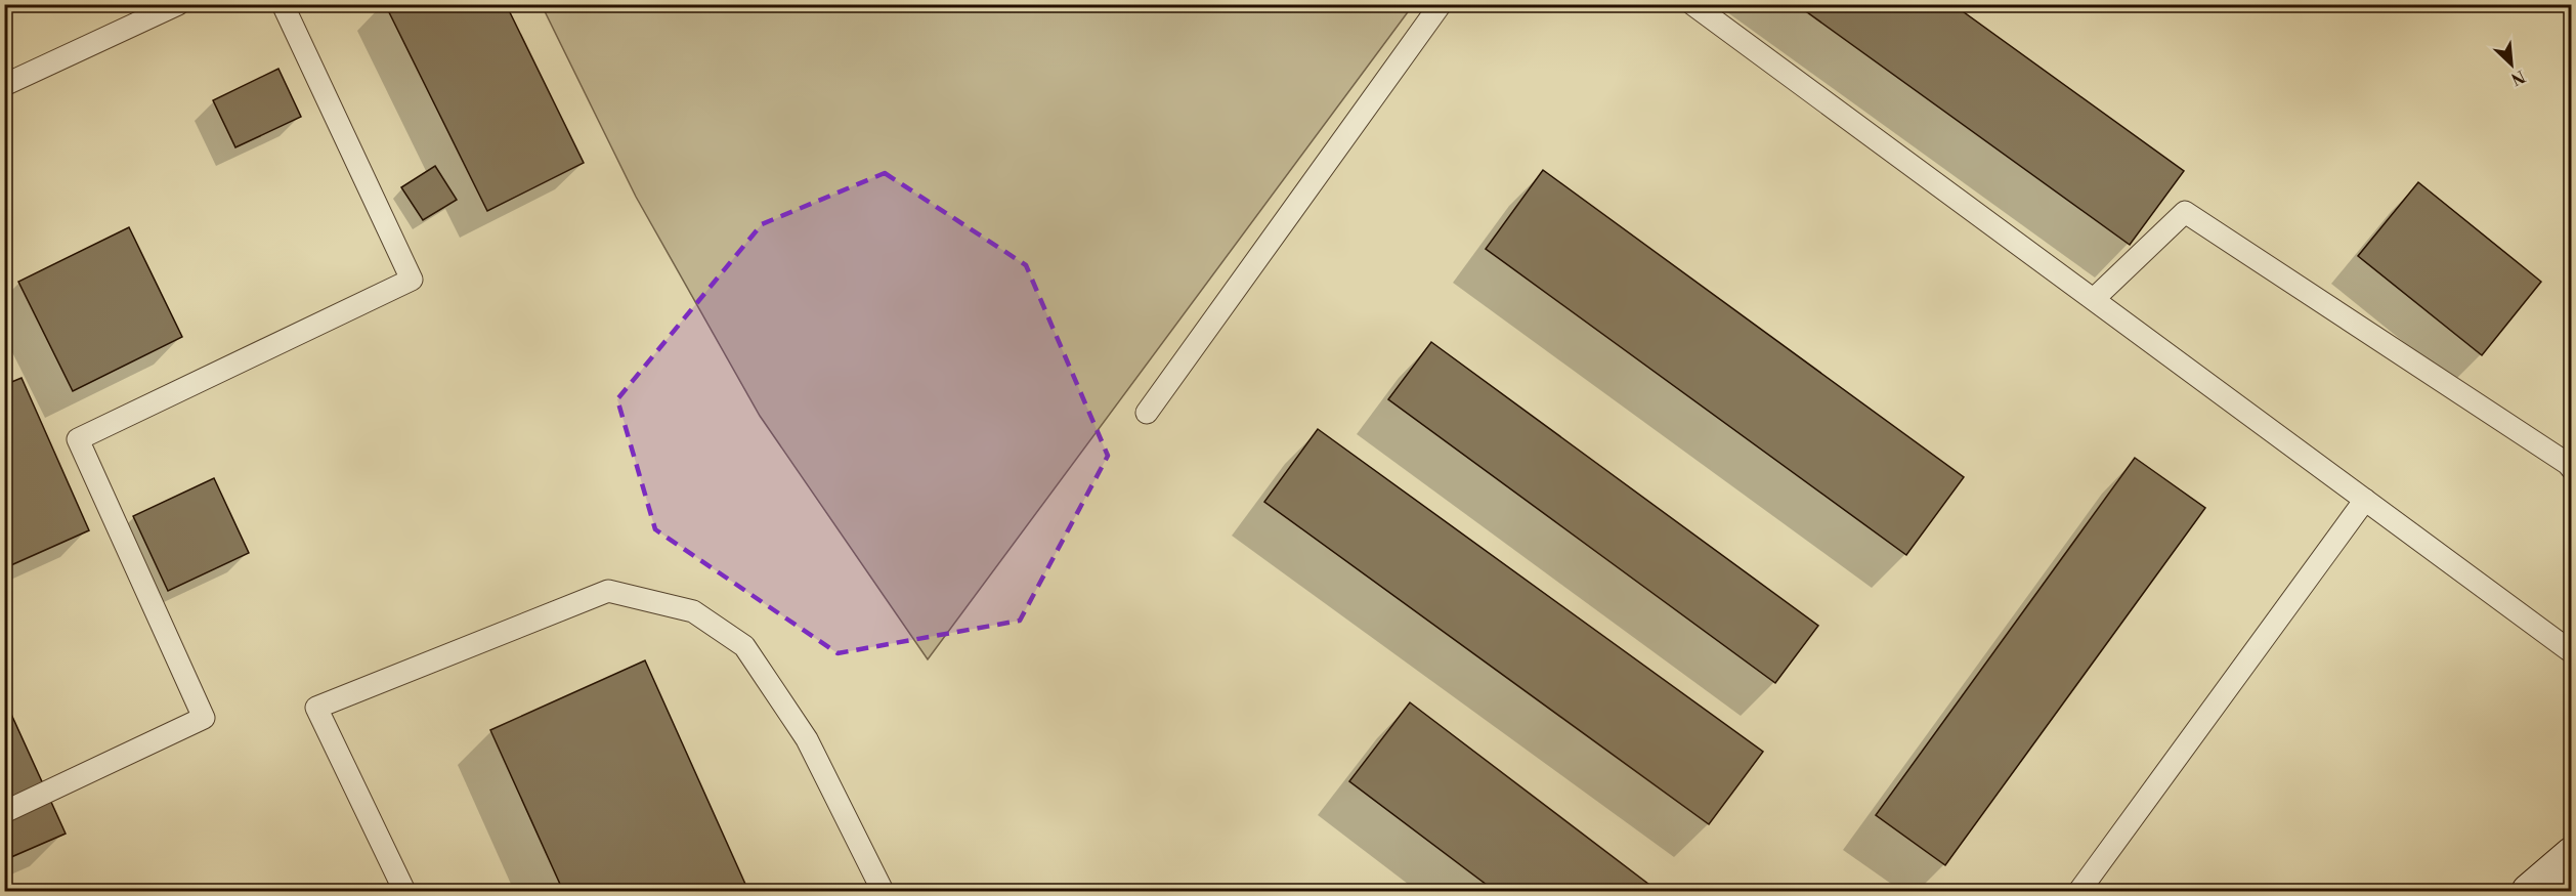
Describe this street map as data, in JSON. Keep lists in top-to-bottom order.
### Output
{
  "north": "bottom right"
}
